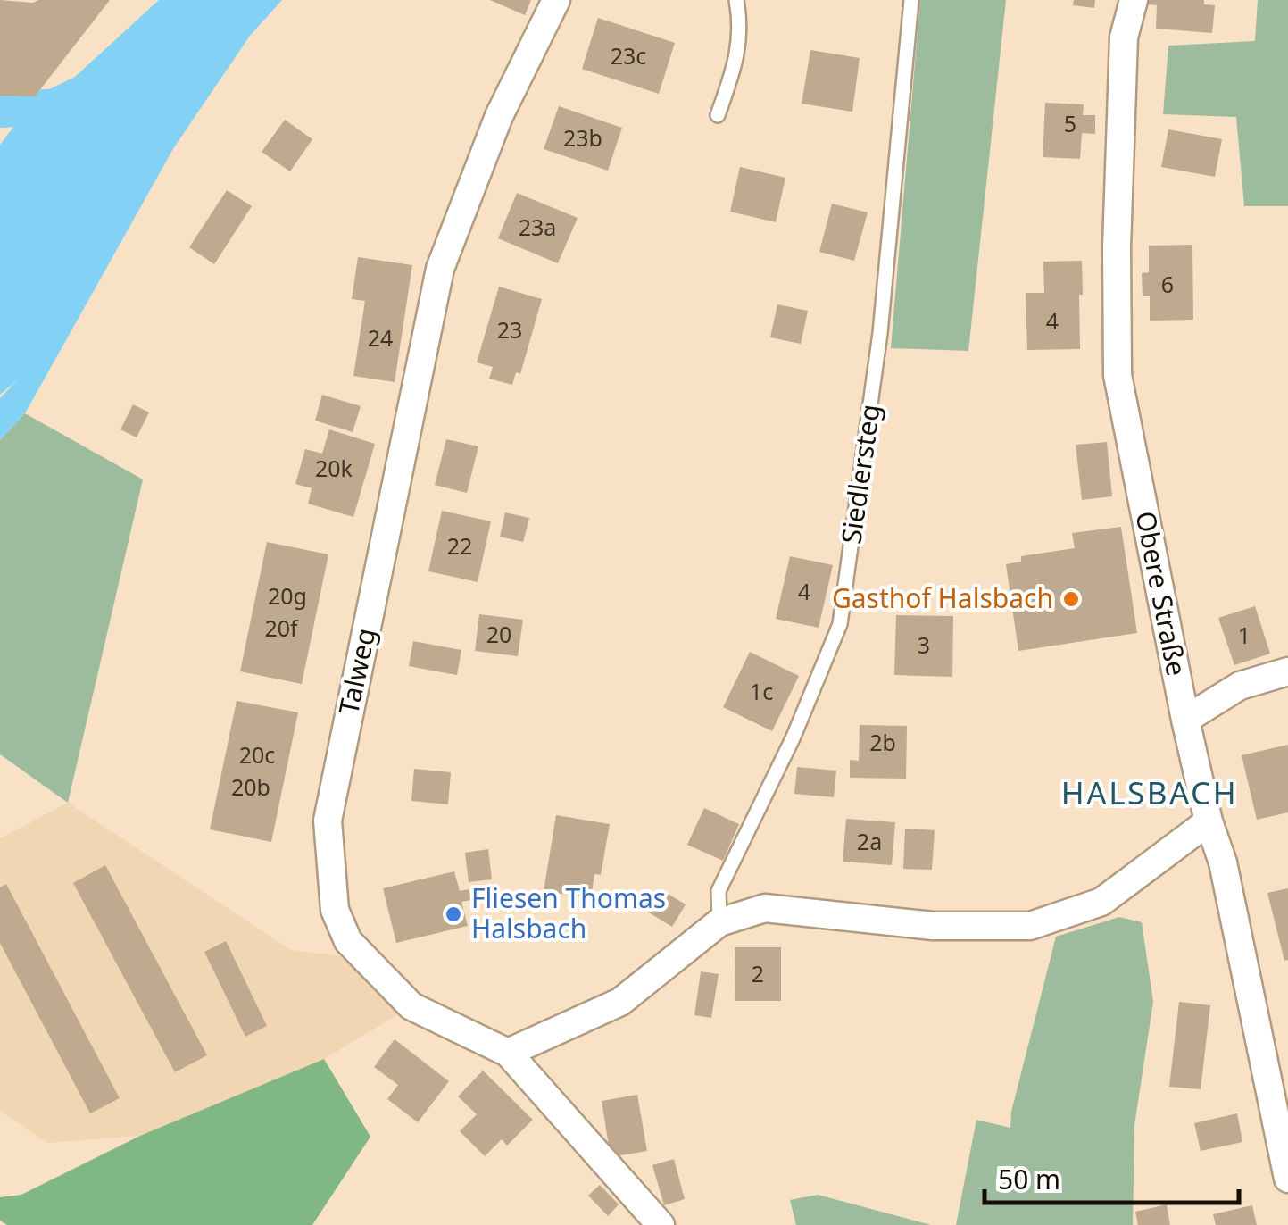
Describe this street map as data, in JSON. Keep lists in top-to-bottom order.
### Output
{
  "streets": {
    "street": ["Obere Straße", "Talweg"],
    "lane": ["Siedlersteg"]
  },
  "districts": ["HALSBACH"],
  "places": ["Gasthof Halsbach", "Fliesen Thomas Halsbach"],
  "house_numbers": [
    "23c",
    "5",
    "23b",
    "23a",
    "6",
    "4",
    "23",
    "24",
    "20k",
    "22",
    "4",
    "20g",
    "20f",
    "20",
    "1",
    "3",
    "1c",
    "2b",
    "20c",
    "20b",
    "2a",
    "2"
  ],
  "scale_bar": "50 m"
}
